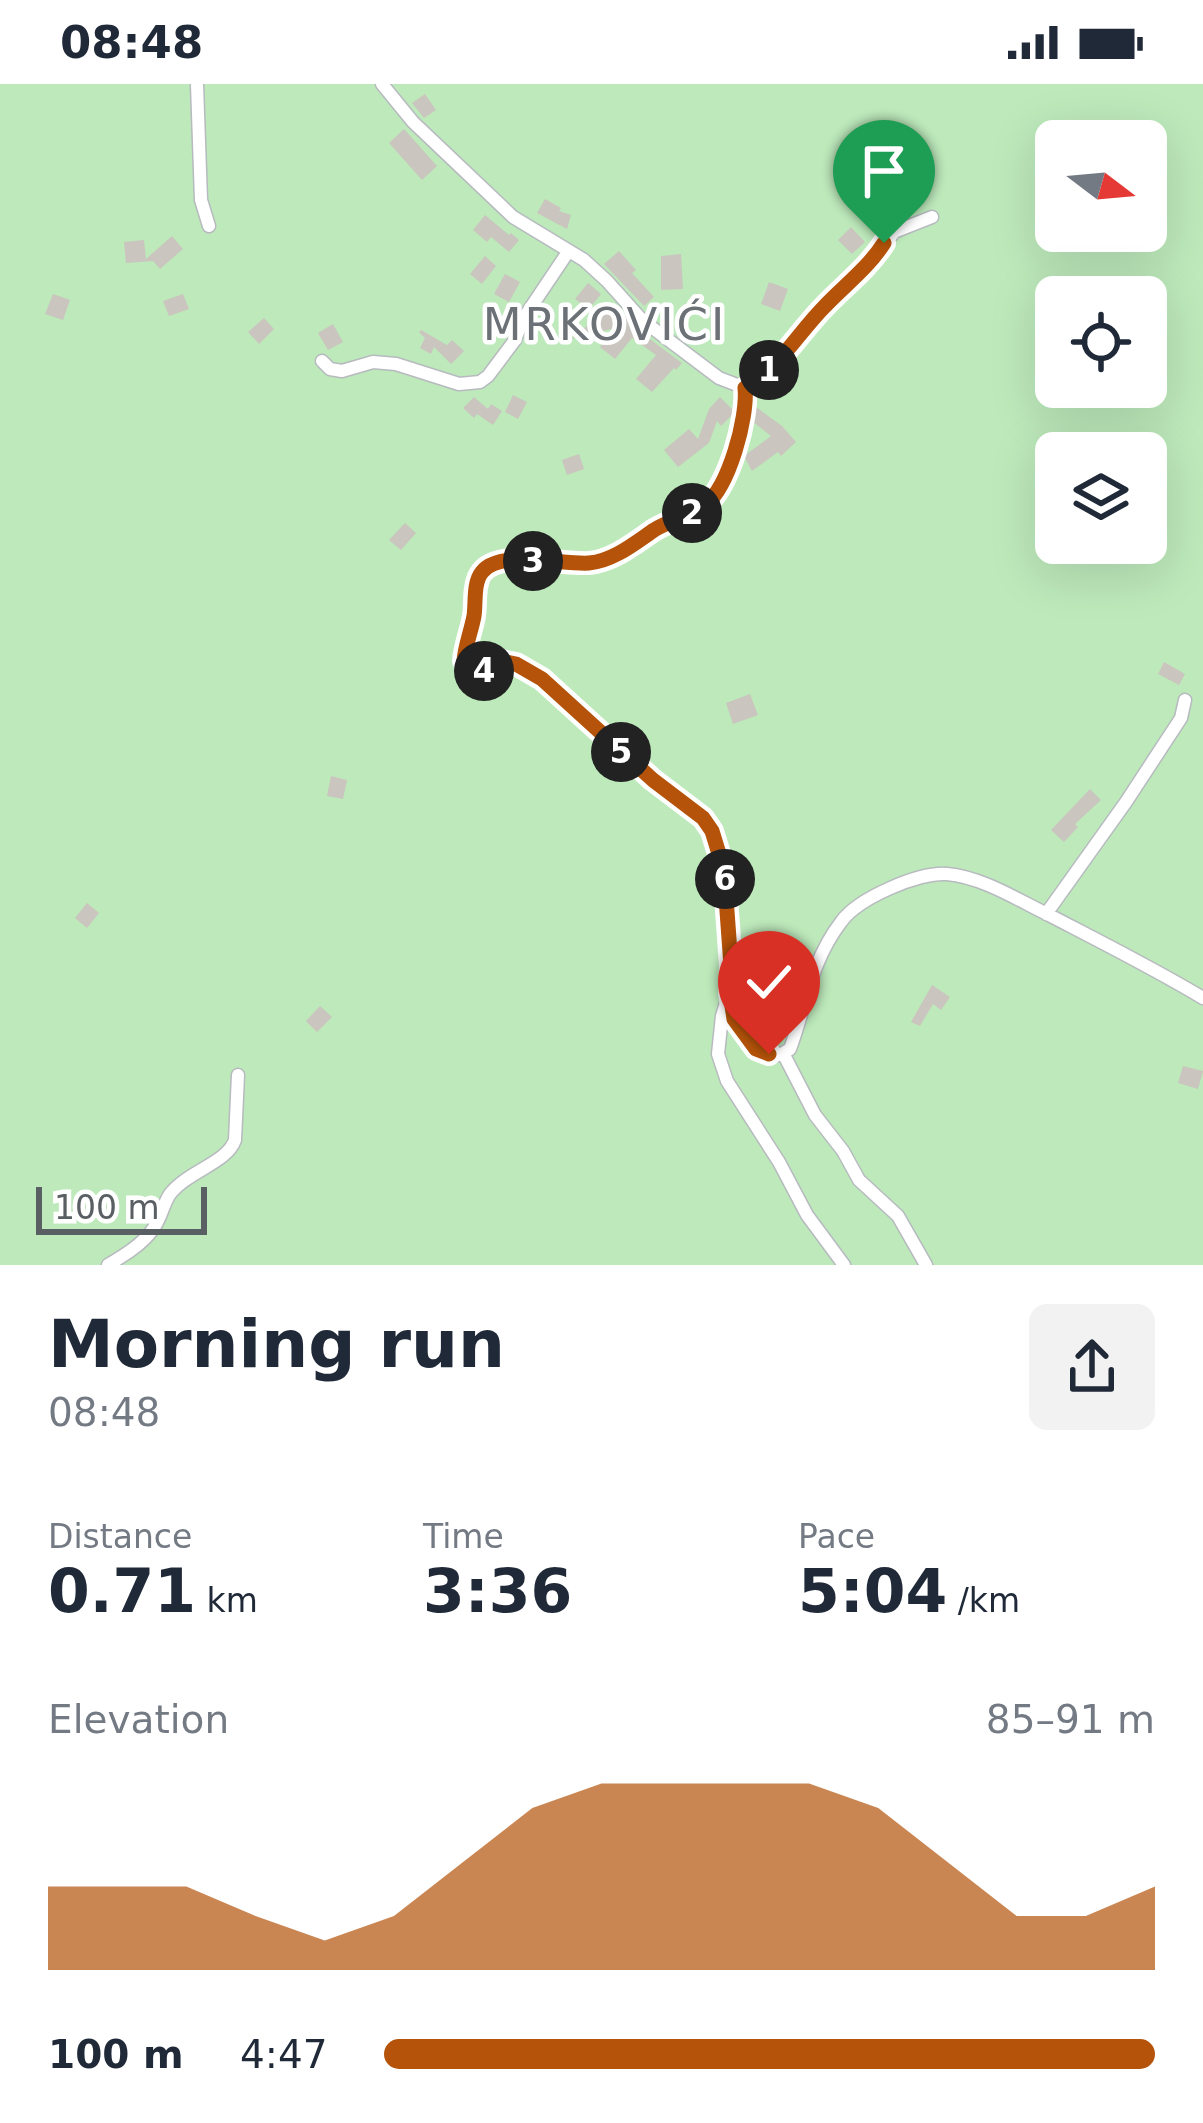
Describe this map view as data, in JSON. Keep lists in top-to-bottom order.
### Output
{
  "districts": ["MRKOVIĆI"],
  "scale_bar": "100 m",
  "north": "right",
  "page": {
    "status": "08:48",
    "pins": [
      "1",
      "2",
      "3",
      "4",
      "5",
      "6"
    ],
    "scale": "100 m",
    "heading": ["Morning run", "08:48"],
    "stats": [
      ["Distance", "0.71 km"],
      ["Time", "3:36"],
      ["Pace", "5:04 /km"]
    ],
    "chart": ["Elevation", "85–91 m"],
    "list": [
      {
        "name": "100 m",
        "note": "4:47"
      }
    ]
  }
}
